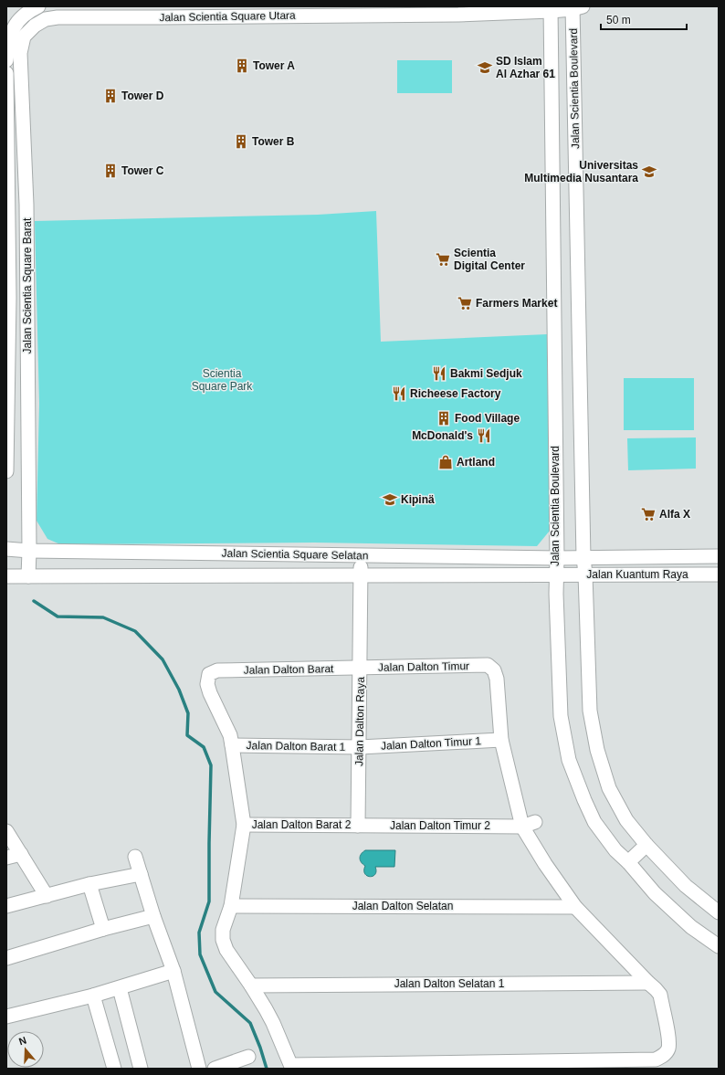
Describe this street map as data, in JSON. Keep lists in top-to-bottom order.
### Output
{
  "streets": {
    "street": [
      "Jalan Scientia Square Utara",
      "Jalan Scientia Boulevard",
      "Jalan Scientia Square Barat",
      "Jalan Scientia Square Selatan",
      "Jalan Kuantum Raya",
      "Jalan Dalton Timur",
      "Jalan Dalton Barat",
      "Jalan Dalton Raya",
      "Jalan Dalton Timur 1",
      "Jalan Dalton Barat 1",
      "Jalan Dalton Barat 2",
      "Jalan Dalton Timur 2",
      "Jalan Dalton Selatan",
      "Jalan Dalton Selatan 1"
    ]
  },
  "crossings": [
    ["Jalan Scientia Square Utara", "Jalan Scientia Boulevard"],
    ["Jalan Scientia Square Utara", "Jalan Scientia Square Barat"],
    ["Jalan Scientia Boulevard", "Jalan Scientia Square Selatan"],
    ["Jalan Scientia Boulevard", "Jalan Kuantum Raya"],
    ["Jalan Scientia Square Barat", "Jalan Scientia Square Selatan"],
    ["Jalan Scientia Square Selatan", "Jalan Kuantum Raya"],
    ["Jalan Scientia Square Selatan", "Jalan Dalton Raya"],
    ["Jalan Dalton Timur", "Jalan Dalton Barat"],
    ["Jalan Dalton Timur", "Jalan Dalton Raya"],
    ["Jalan Dalton Timur", "Jalan Dalton Timur 1"],
    ["Jalan Dalton Barat", "Jalan Dalton Raya"],
    ["Jalan Dalton Barat", "Jalan Dalton Barat 1"],
    ["Jalan Dalton Raya", "Jalan Dalton Timur 1"],
    ["Jalan Dalton Raya", "Jalan Dalton Barat 1"],
    ["Jalan Dalton Raya", "Jalan Dalton Barat 2"],
    ["Jalan Dalton Raya", "Jalan Dalton Timur 2"],
    ["Jalan Dalton Timur 1", "Jalan Dalton Barat 1"],
    ["Jalan Dalton Barat 2", "Jalan Dalton Timur 2"]
  ],
  "parks": ["Scientia Square Park"],
  "places": {
    "building": [
      "Tower A",
      "Tower D",
      "Tower B",
      "Tower C",
      "Food Village"
    ],
    "school or university": ["SD Islam Al Azhar 61", "Universitas Multimedia Nusantara", "Kipinä"],
    "supermarket": ["Scientia Digital Center", "Farmers Market", "Alfa X"],
    "restaurant": ["Bakmi Sedjuk", "Richeese Factory", "McDonald's"],
    "shop": ["Artland"]
  },
  "scale_bar": "50 m",
  "north": "top"
}
